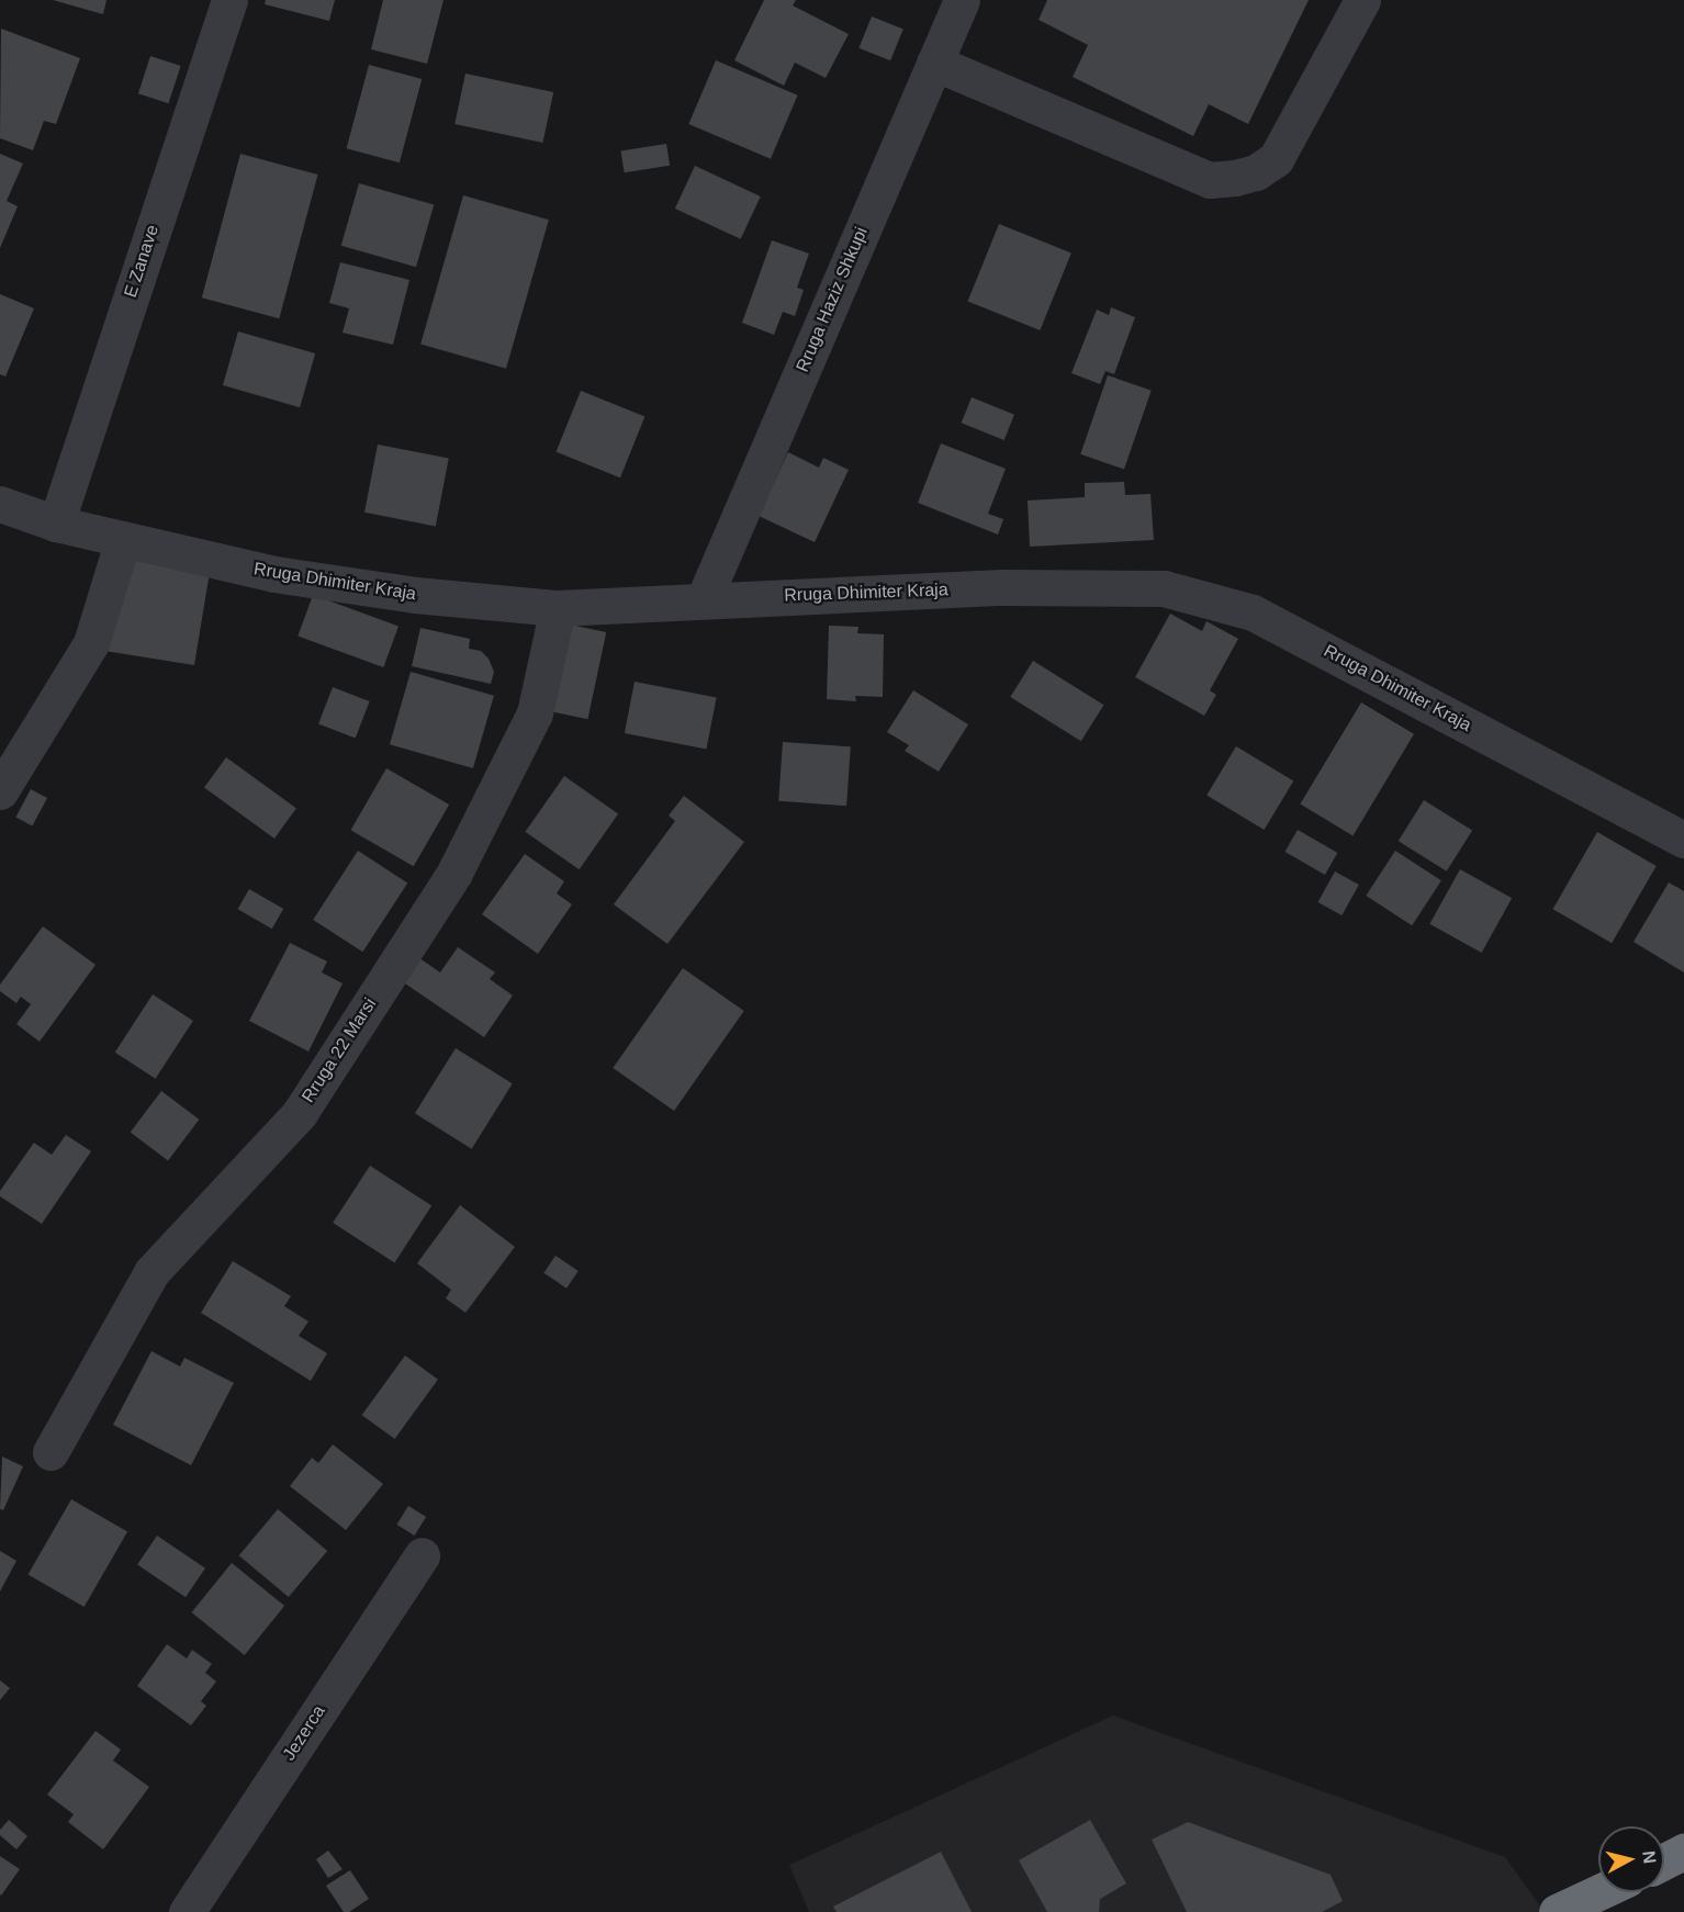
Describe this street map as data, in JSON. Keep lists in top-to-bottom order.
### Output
{
  "streets": {
    "street": [
      "E Zanave",
      "Rruga Haziz Shkupi",
      "Rruga Dhimiter Kraja",
      "Rruga 22 Marsi",
      "Jezerca"
    ]
  },
  "crossings": [
    ["E Zanave", "Rruga Dhimiter Kraja"],
    ["Rruga Haziz Shkupi", "Rruga Dhimiter Kraja"],
    ["Rruga Dhimiter Kraja", "Rruga 22 Marsi"]
  ],
  "north": "right"
}
